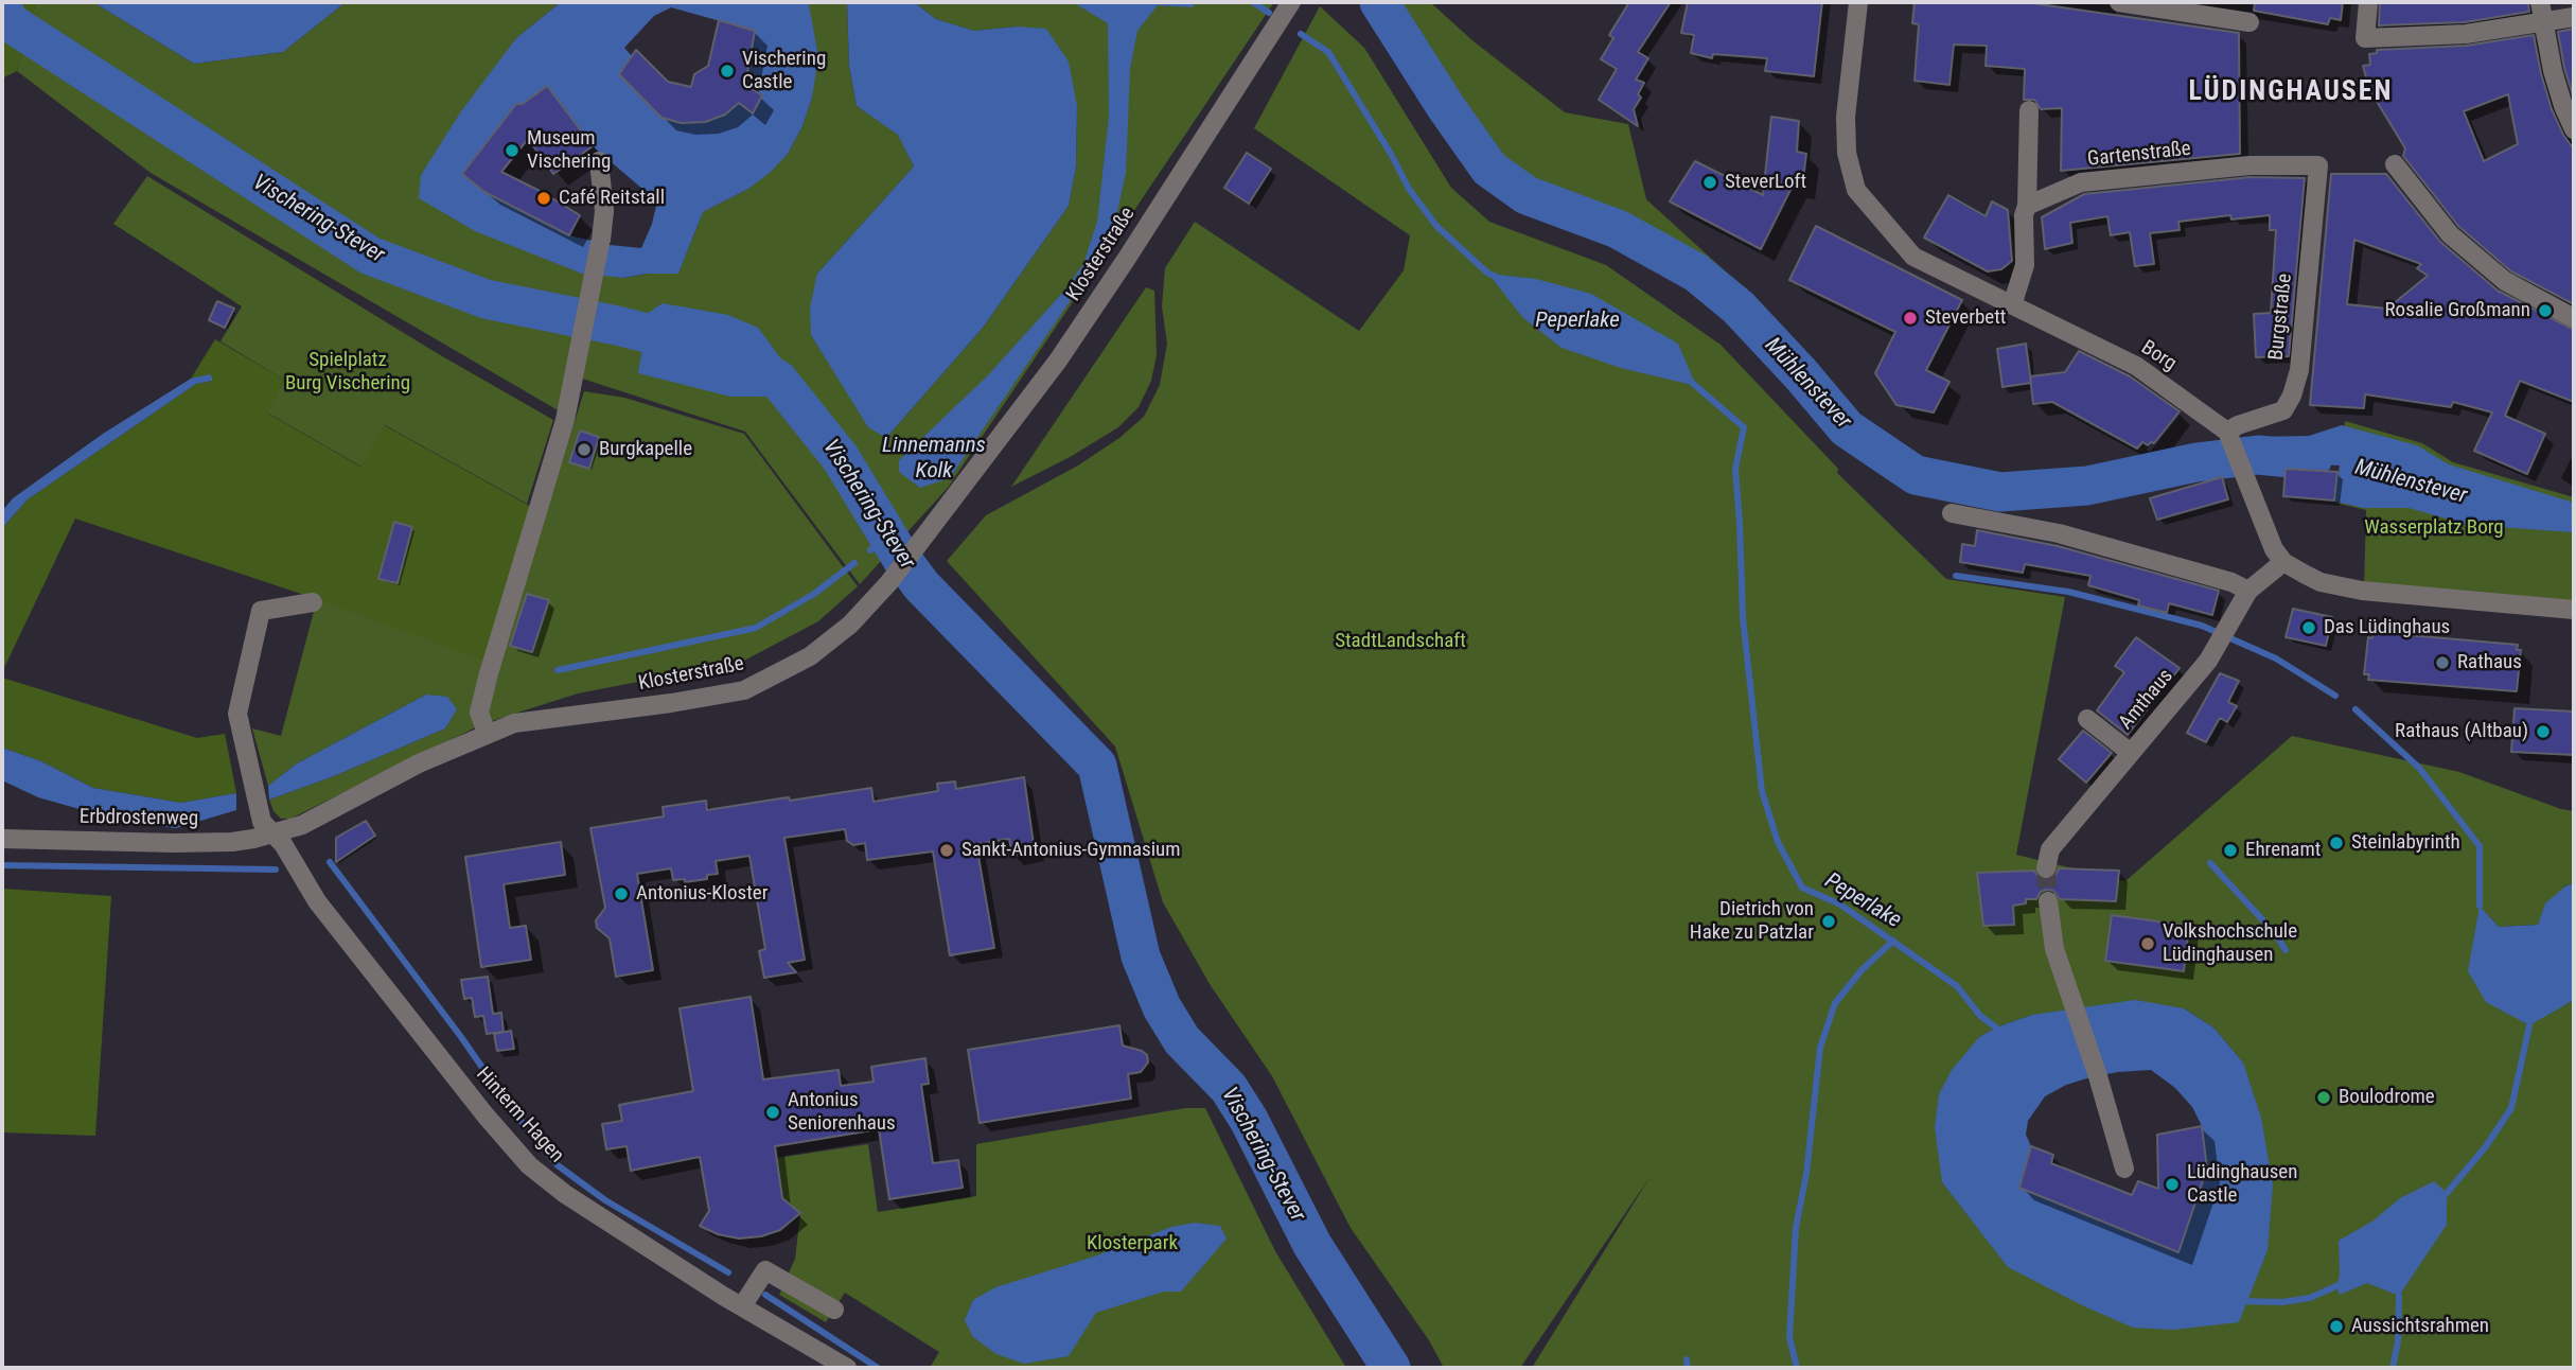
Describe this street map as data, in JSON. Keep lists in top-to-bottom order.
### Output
{
  "streets": {
    "street": [
      "Gartenstraße",
      "Klosterstraße",
      "Burgstraße",
      "Borg",
      "Amthaus",
      "Erbdrostenweg",
      "Hinterm Hagen"
    ]
  },
  "crossings": [
    ["Gartenstraße", "Burgstraße"],
    ["Klosterstraße", "Erbdrostenweg"],
    ["Klosterstraße", "Hinterm Hagen"],
    ["Burgstraße", "Borg"],
    ["Erbdrostenweg", "Hinterm Hagen"]
  ],
  "districts": ["LÜDINGHAUSEN"],
  "water": [
    "Vischering-Stever",
    "Peperlake",
    "Mühlenstever",
    "Linnemanns Kolk"
  ],
  "parks": [
    "Spielplatz Burg Vischering",
    "Wasserplatz Borg",
    "StadtLandschaft",
    "Klosterpark"
  ],
  "places": [
    "Vischering Castle",
    "Museum Vischering",
    "SteverLoft",
    "Café Reitstall",
    "Rosalie Großmann",
    "Steverbett",
    "Burgkapelle",
    "Das Lüdinghaus",
    "Rathaus",
    "Rathaus (Altbau)",
    "Steinlabyrinth",
    "Sankt-Antonius-Gymnasium",
    "Ehrenamt",
    "Antonius-Kloster",
    "Dietrich von Hake zu Patzlar",
    "Volkshochschule Lüdinghausen",
    "Boulodrome",
    "Antonius Seniorenhaus",
    "Lüdinghausen Castle",
    "Aussichtsrahmen"
  ]
}
